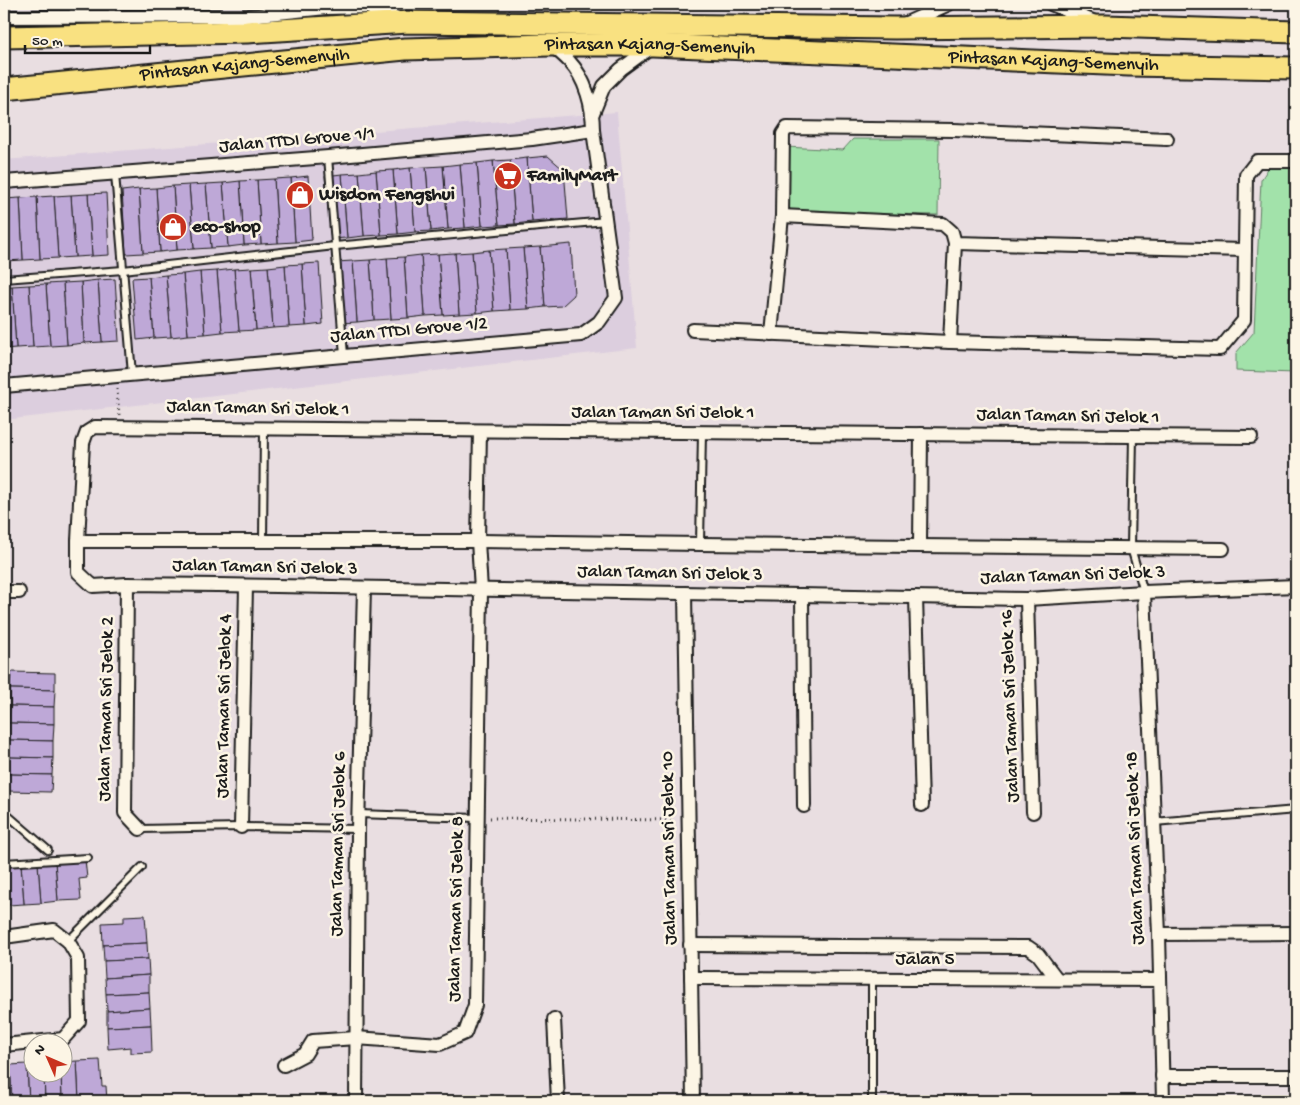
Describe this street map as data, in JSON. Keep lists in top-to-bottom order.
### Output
{
  "streets": {
    "highway": ["Pintasan Kajang-Semenyih"],
    "street": [
      "Jalan TTDI Grove 1/1",
      "Jalan TTDI Grove 1/2",
      "Jalan Taman Sri Jelok 1",
      "Jalan Taman Sri Jelok 3",
      "Jalan Taman Sri Jelok 4",
      "Jalan Taman Sri Jelok 16",
      "Jalan Taman Sri Jelok 2",
      "Jalan Taman Sri Jelok 6",
      "Jalan Taman Sri Jelok 10",
      "Jalan Taman Sri Jelok 18",
      "Jalan Taman Sri Jelok 8",
      "Jalan 5"
    ]
  },
  "crossings": [
    ["Jalan TTDI Grove 1/1", "Jalan TTDI Grove 1/2"],
    ["Jalan Taman Sri Jelok 1", "Jalan Taman Sri Jelok 3"],
    ["Jalan Taman Sri Jelok 1", "Jalan Taman Sri Jelok 8"],
    ["Jalan Taman Sri Jelok 3", "Jalan Taman Sri Jelok 4"],
    ["Jalan Taman Sri Jelok 3", "Jalan Taman Sri Jelok 16"],
    ["Jalan Taman Sri Jelok 3", "Jalan Taman Sri Jelok 2"],
    ["Jalan Taman Sri Jelok 3", "Jalan Taman Sri Jelok 6"],
    ["Jalan Taman Sri Jelok 3", "Jalan Taman Sri Jelok 10"],
    ["Jalan Taman Sri Jelok 3", "Jalan Taman Sri Jelok 18"],
    ["Jalan Taman Sri Jelok 3", "Jalan Taman Sri Jelok 8"],
    ["Jalan Taman Sri Jelok 6", "Jalan Taman Sri Jelok 8"],
    ["Jalan Taman Sri Jelok 10", "Jalan 5"],
    ["Jalan Taman Sri Jelok 18", "Jalan 5"]
  ],
  "places": {
    "supermarket": ["FamilyMart"],
    "shop": ["Wisdom Fengshui", "eco-shop"]
  },
  "scale_bar": "50 m",
  "north": "top left"
}
